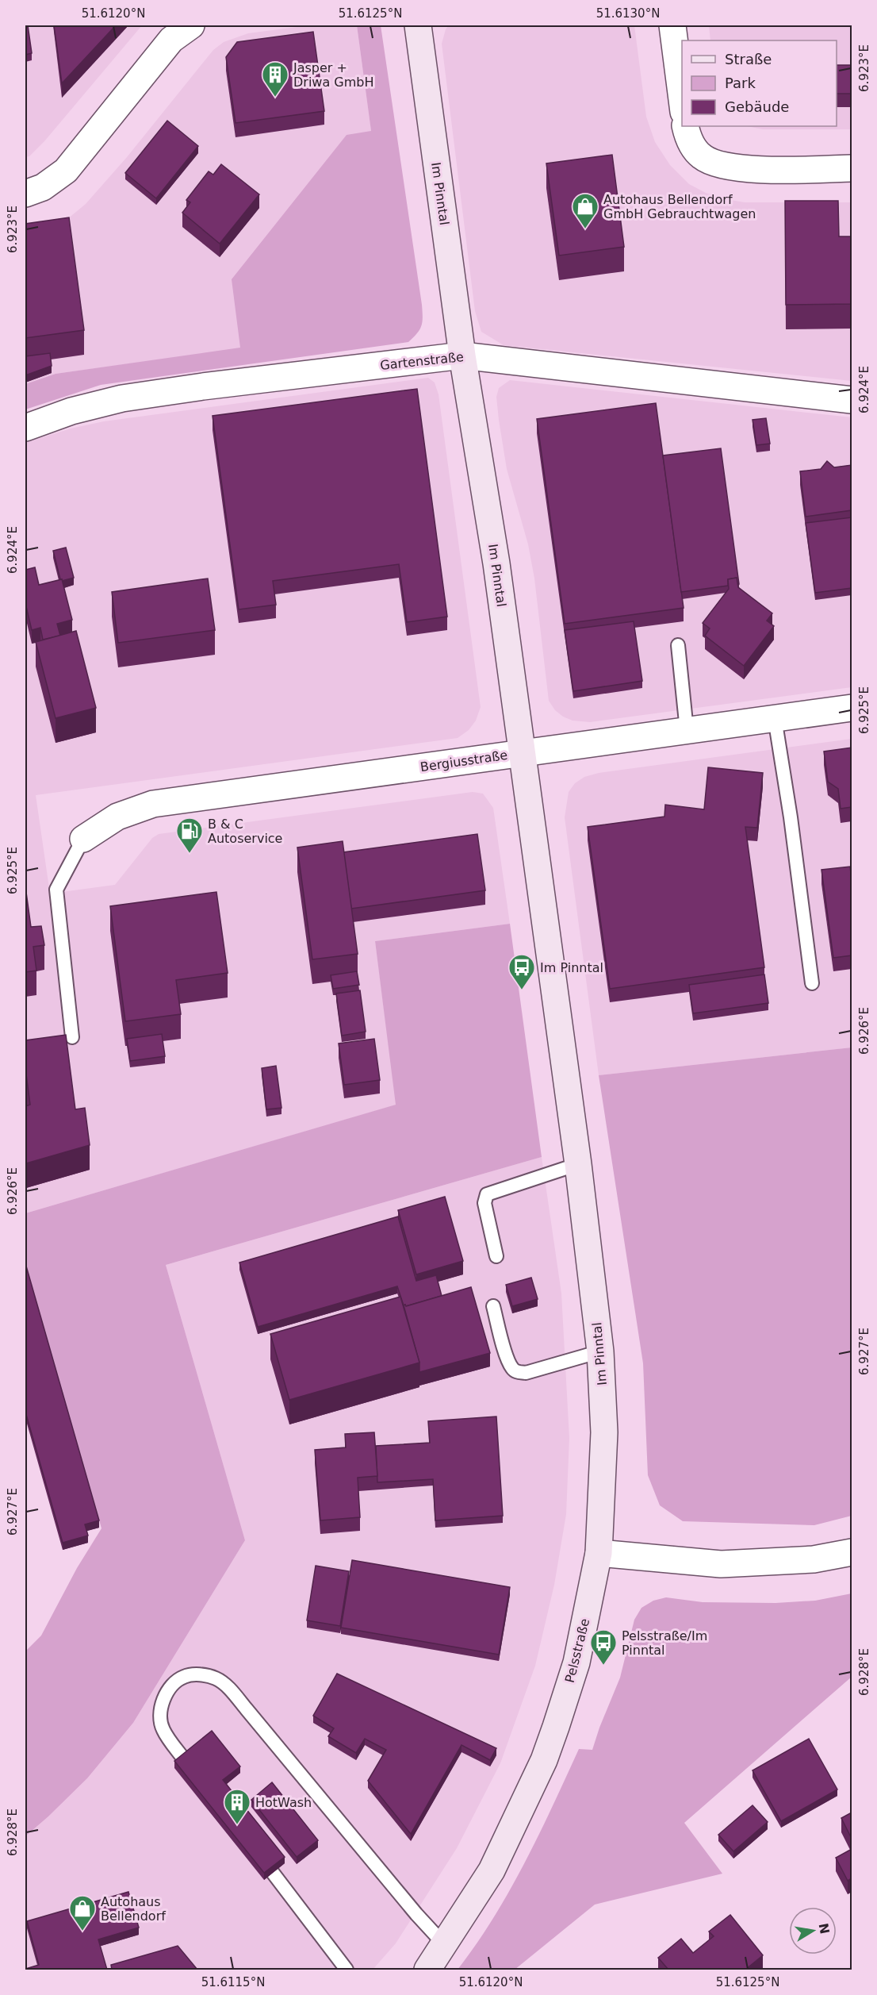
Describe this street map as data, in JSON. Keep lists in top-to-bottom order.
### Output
{
  "streets": {
    "main road": ["Im Pinntal", "Pelsstraße"],
    "street": ["Gartenstraße", "Bergiusstraße"]
  },
  "crossings": [
    ["Im Pinntal", "Gartenstraße"],
    ["Im Pinntal", "Bergiusstraße"],
    ["Im Pinntal", "Pelsstraße"]
  ],
  "places": {
    "building": ["Jasper + Driwa GmbH", "HotWash"],
    "shop": ["Autohaus Bellendorf GmbH Gebrauchtwagen", "Autohaus Bellendorf"],
    "fuel station": ["B & C Autoservice"],
    "bus stop": ["Im Pinntal", "Pelsstraße/Im Pinntal"]
  },
  "legend": ["Straße", "Park", "Gebäude"],
  "north": "right",
  "coordinates": [
    "51.6120°N",
    "51.6125°N",
    "51.6130°N",
    "6.923°E",
    "6.924°E",
    "6.925°E",
    "6.926°E",
    "6.927°E",
    "6.928°E",
    "51.6115°N"
  ]
}
